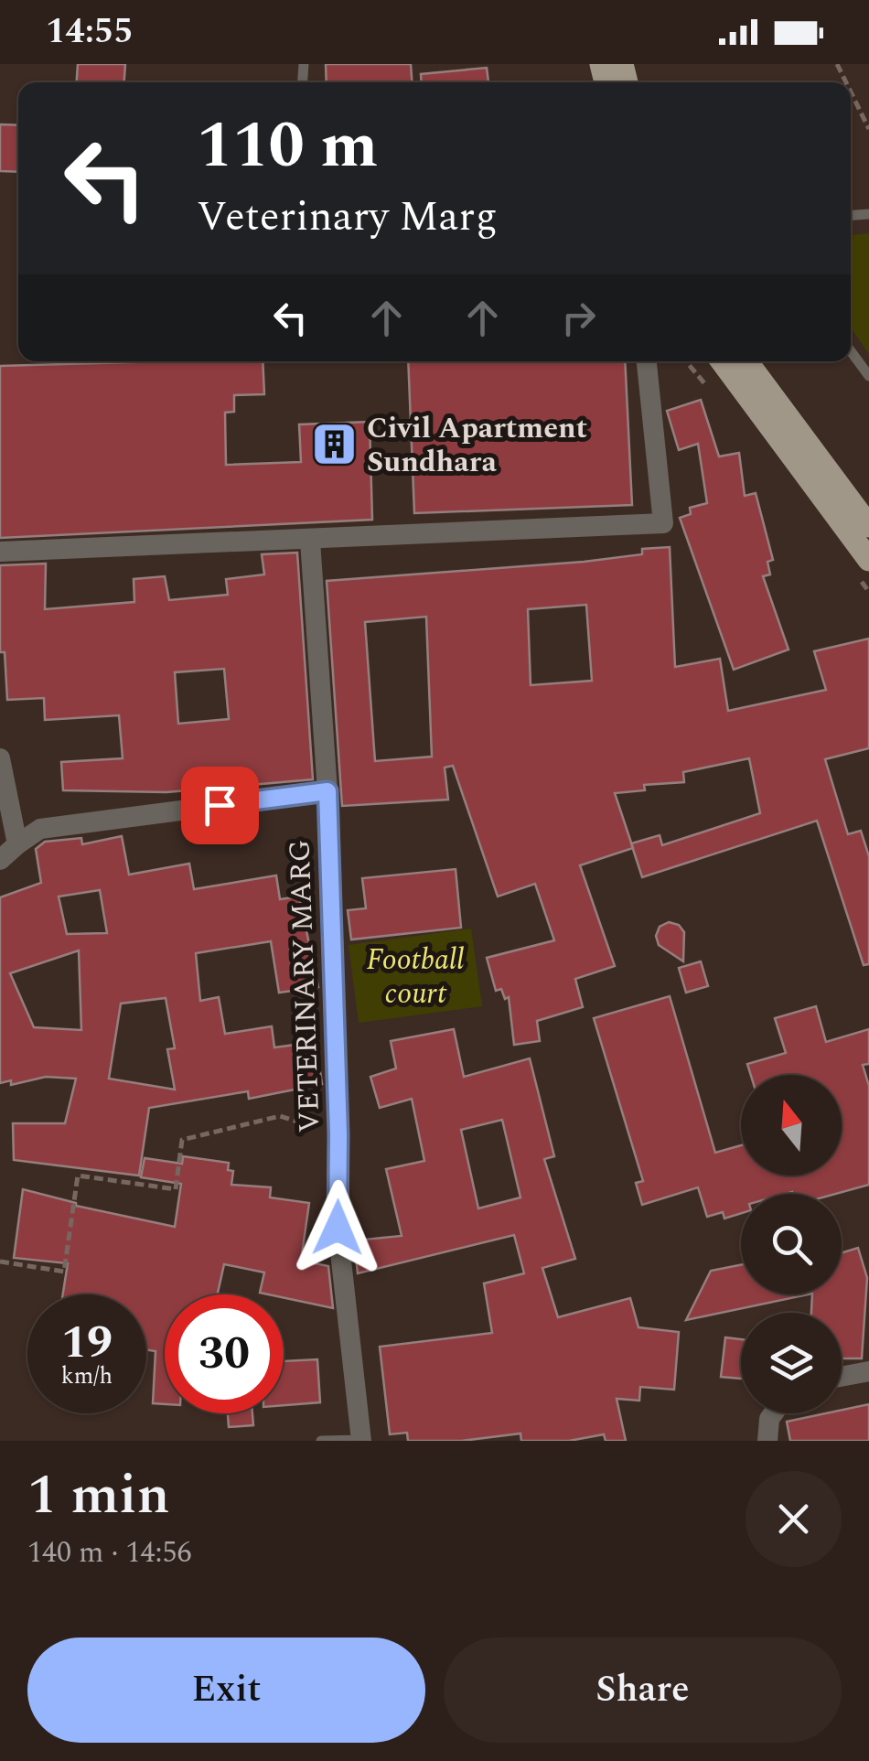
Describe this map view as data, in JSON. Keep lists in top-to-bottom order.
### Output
{
  "streets": {
    "street": ["VETERINARY MARG"]
  },
  "parks": ["Football court"],
  "places": {
    "building": ["Civil Apartment Sundhara"]
  },
  "north": "top",
  "page": {
    "status": "14:55",
    "turn": ["110 m", "Veterinary Marg"],
    "speed": "19 km/h",
    "limit": "30",
    "heading": ["1 min", "140 m · 14:56"],
    "buttons": ["Exit", "Share"]
  }
}
